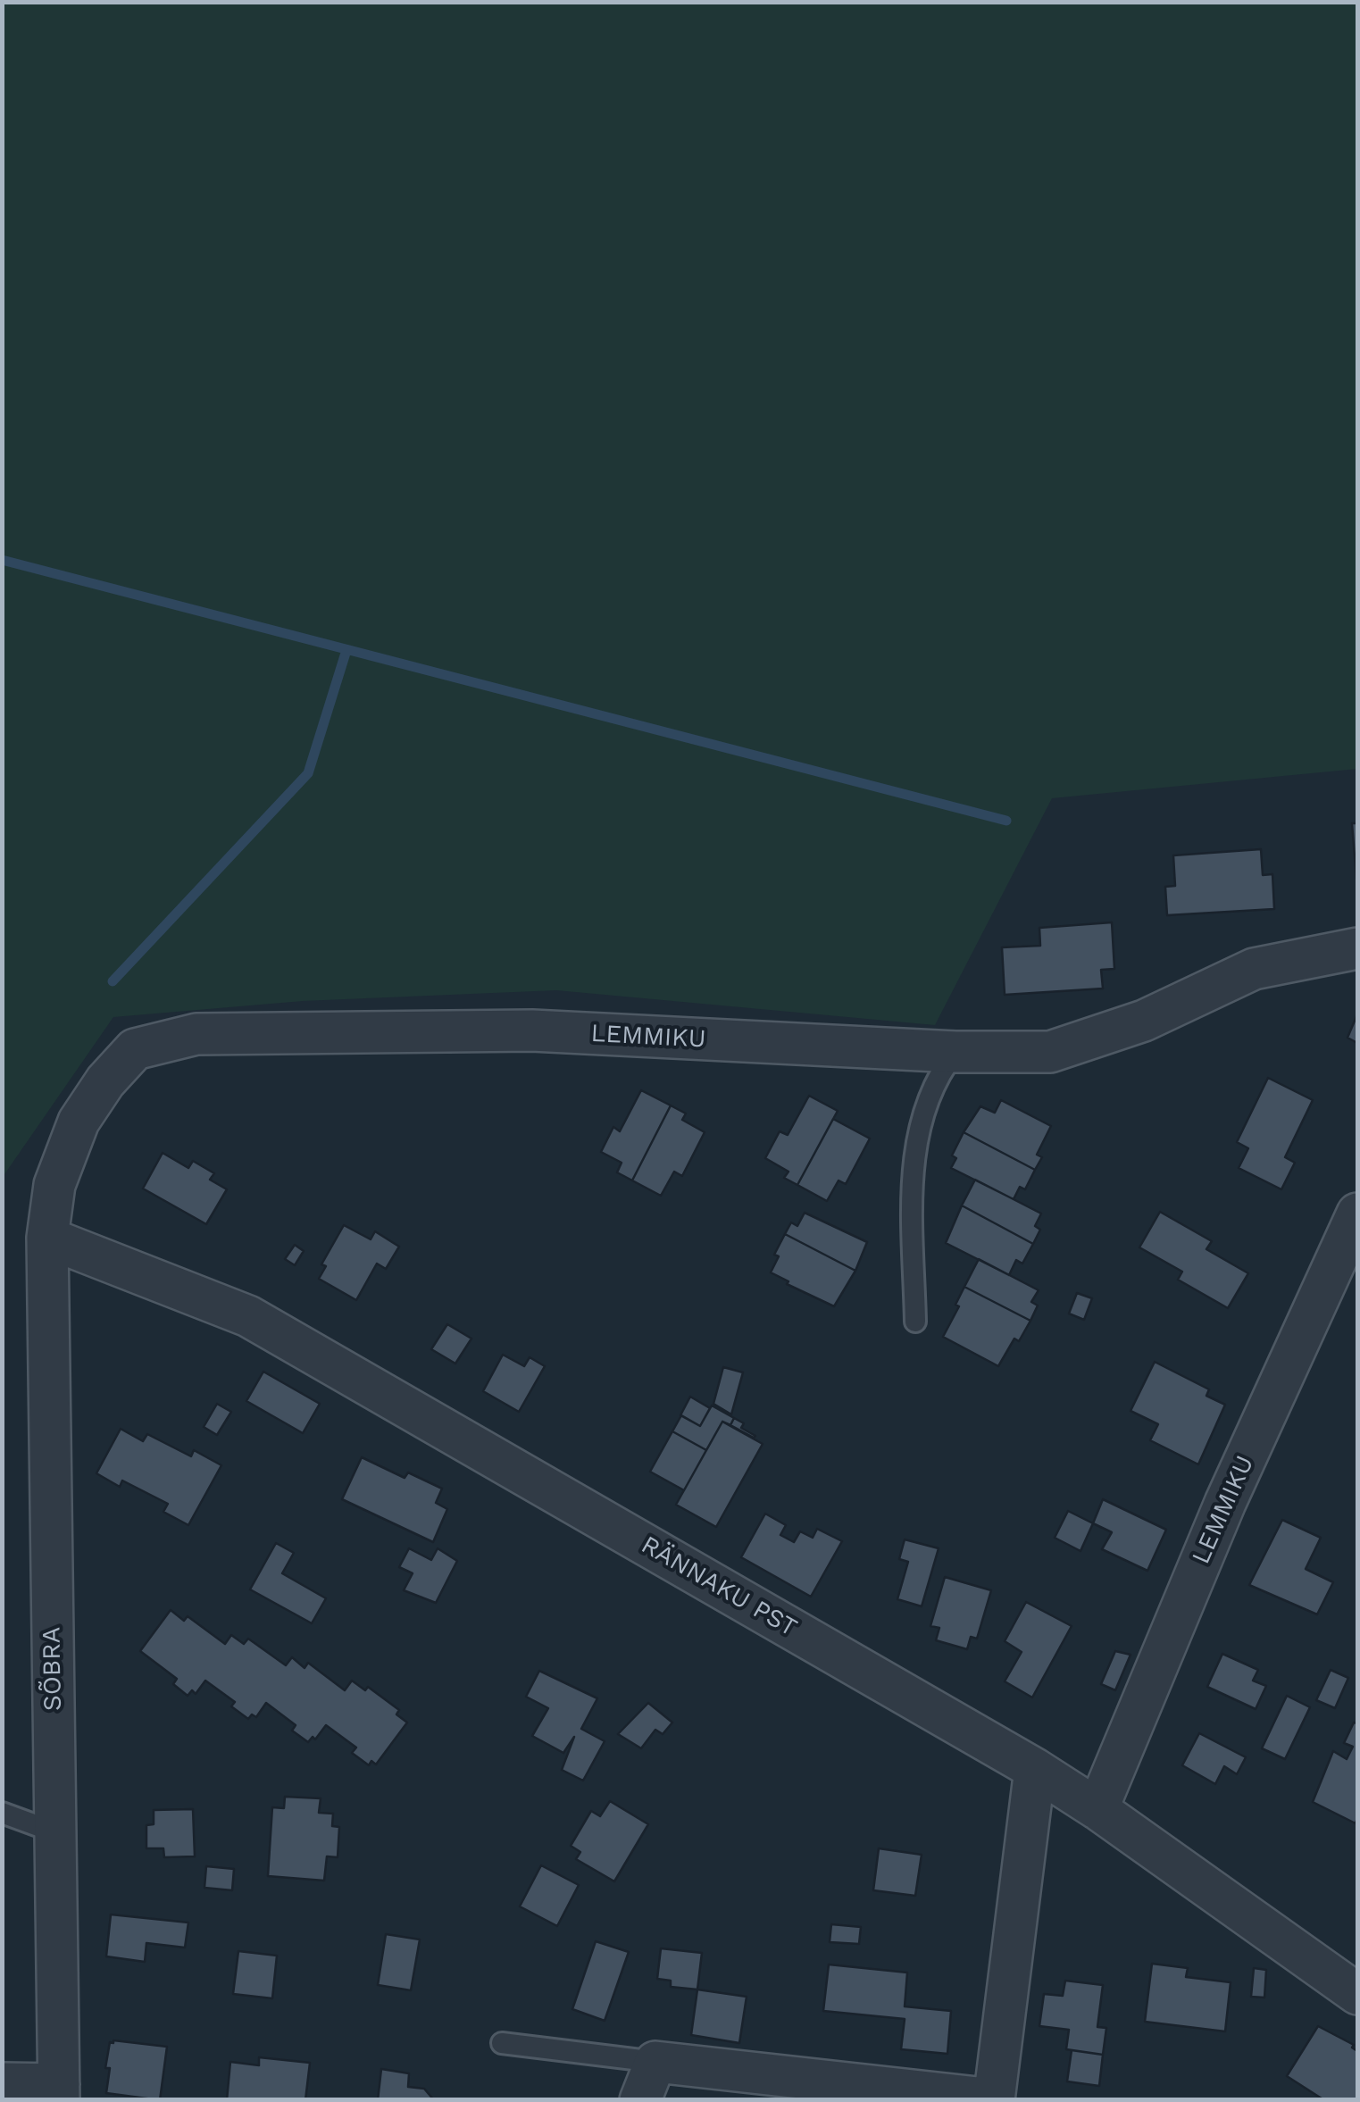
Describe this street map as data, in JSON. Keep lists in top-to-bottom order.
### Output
{
  "streets": {
    "street": ["LEMMIKU", "RÄNNAKU PST", "SÕBRA"]
  },
  "crossings": [
    ["LEMMIKU", "RÄNNAKU PST"],
    ["LEMMIKU", "SÕBRA"],
    ["RÄNNAKU PST", "SÕBRA"]
  ]
}
